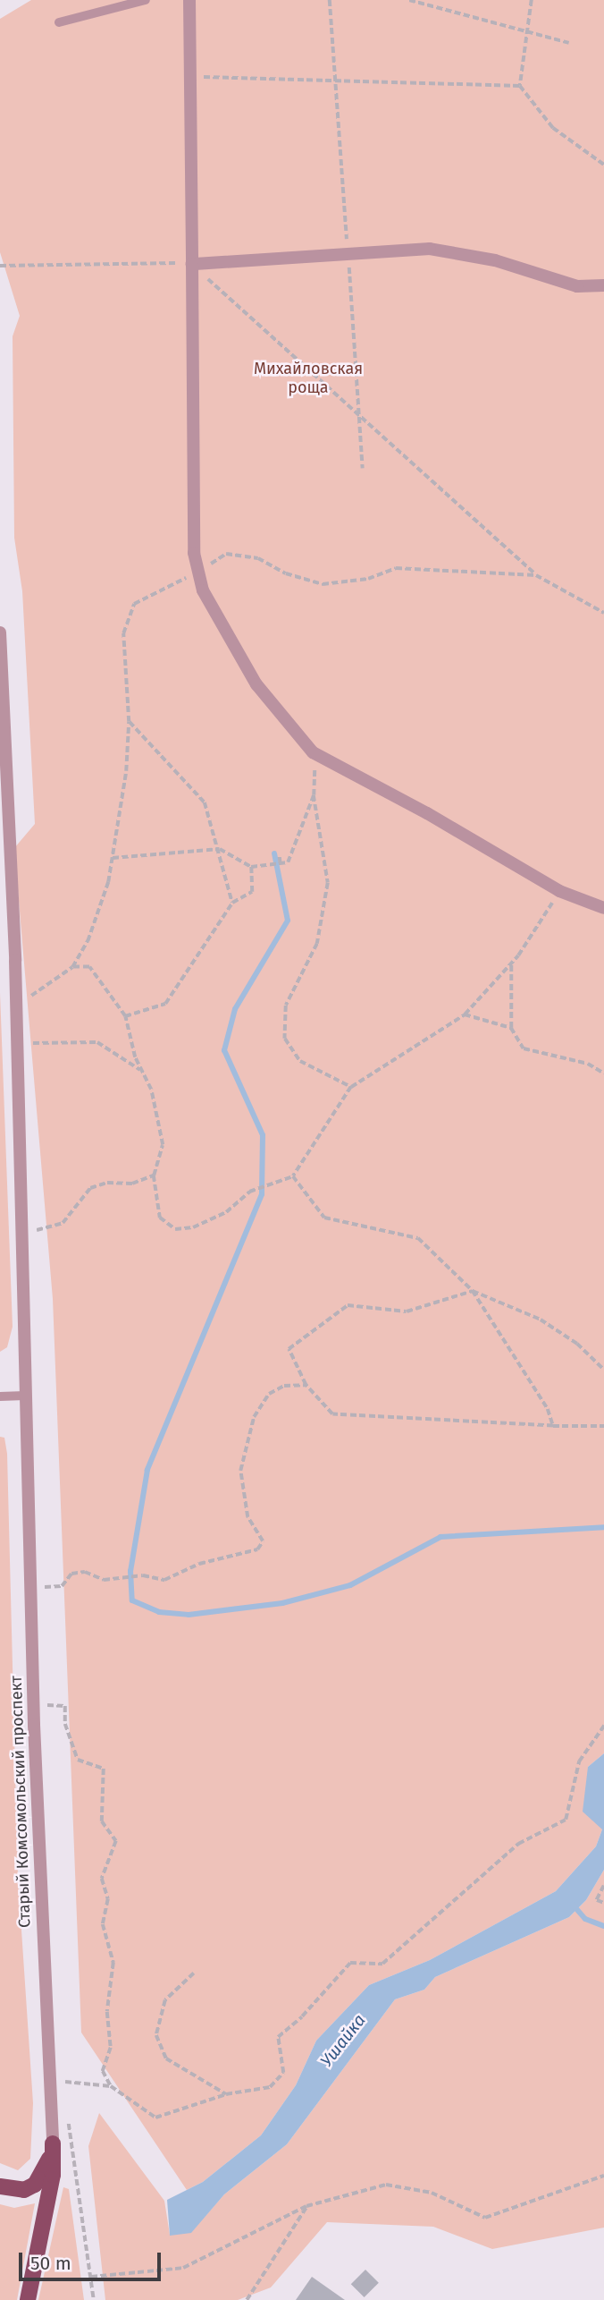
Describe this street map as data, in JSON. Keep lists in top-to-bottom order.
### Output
{
  "streets": {
    "street": ["Старый Комсомольский проспект"]
  },
  "water": ["Ушайка"],
  "parks": ["Михайловская роща"],
  "scale_bar": "50 m"
}
